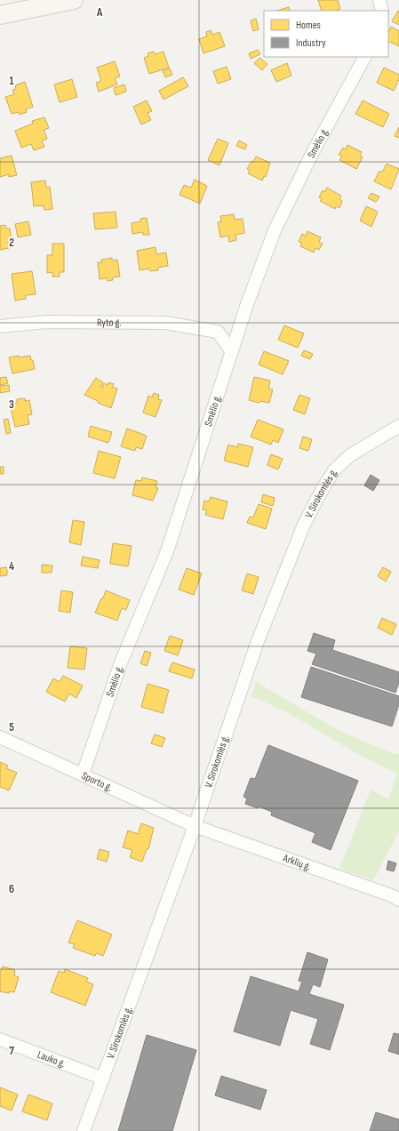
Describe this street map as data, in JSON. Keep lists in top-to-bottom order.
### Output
{
  "streets": {
    "street": [
      "Smėlio g.",
      "Ryto g.",
      "V. Sirokomlės g.",
      "Sporto g.",
      "Arklių g.",
      "Lauko g."
    ]
  },
  "crossings": [
    ["Smėlio g.", "Ryto g."],
    ["Smėlio g.", "Sporto g."],
    ["V. Sirokomlės g.", "Sporto g."],
    ["V. Sirokomlės g.", "Arklių g."],
    ["V. Sirokomlės g.", "Lauko g."],
    ["Sporto g.", "Arklių g."]
  ],
  "legend": ["Homes", "Industry"],
  "grid": {
    "columns": ["A"],
    "rows": [
      "1",
      "2",
      "3",
      "4",
      "5",
      "6",
      "7"
    ]
  }
}
